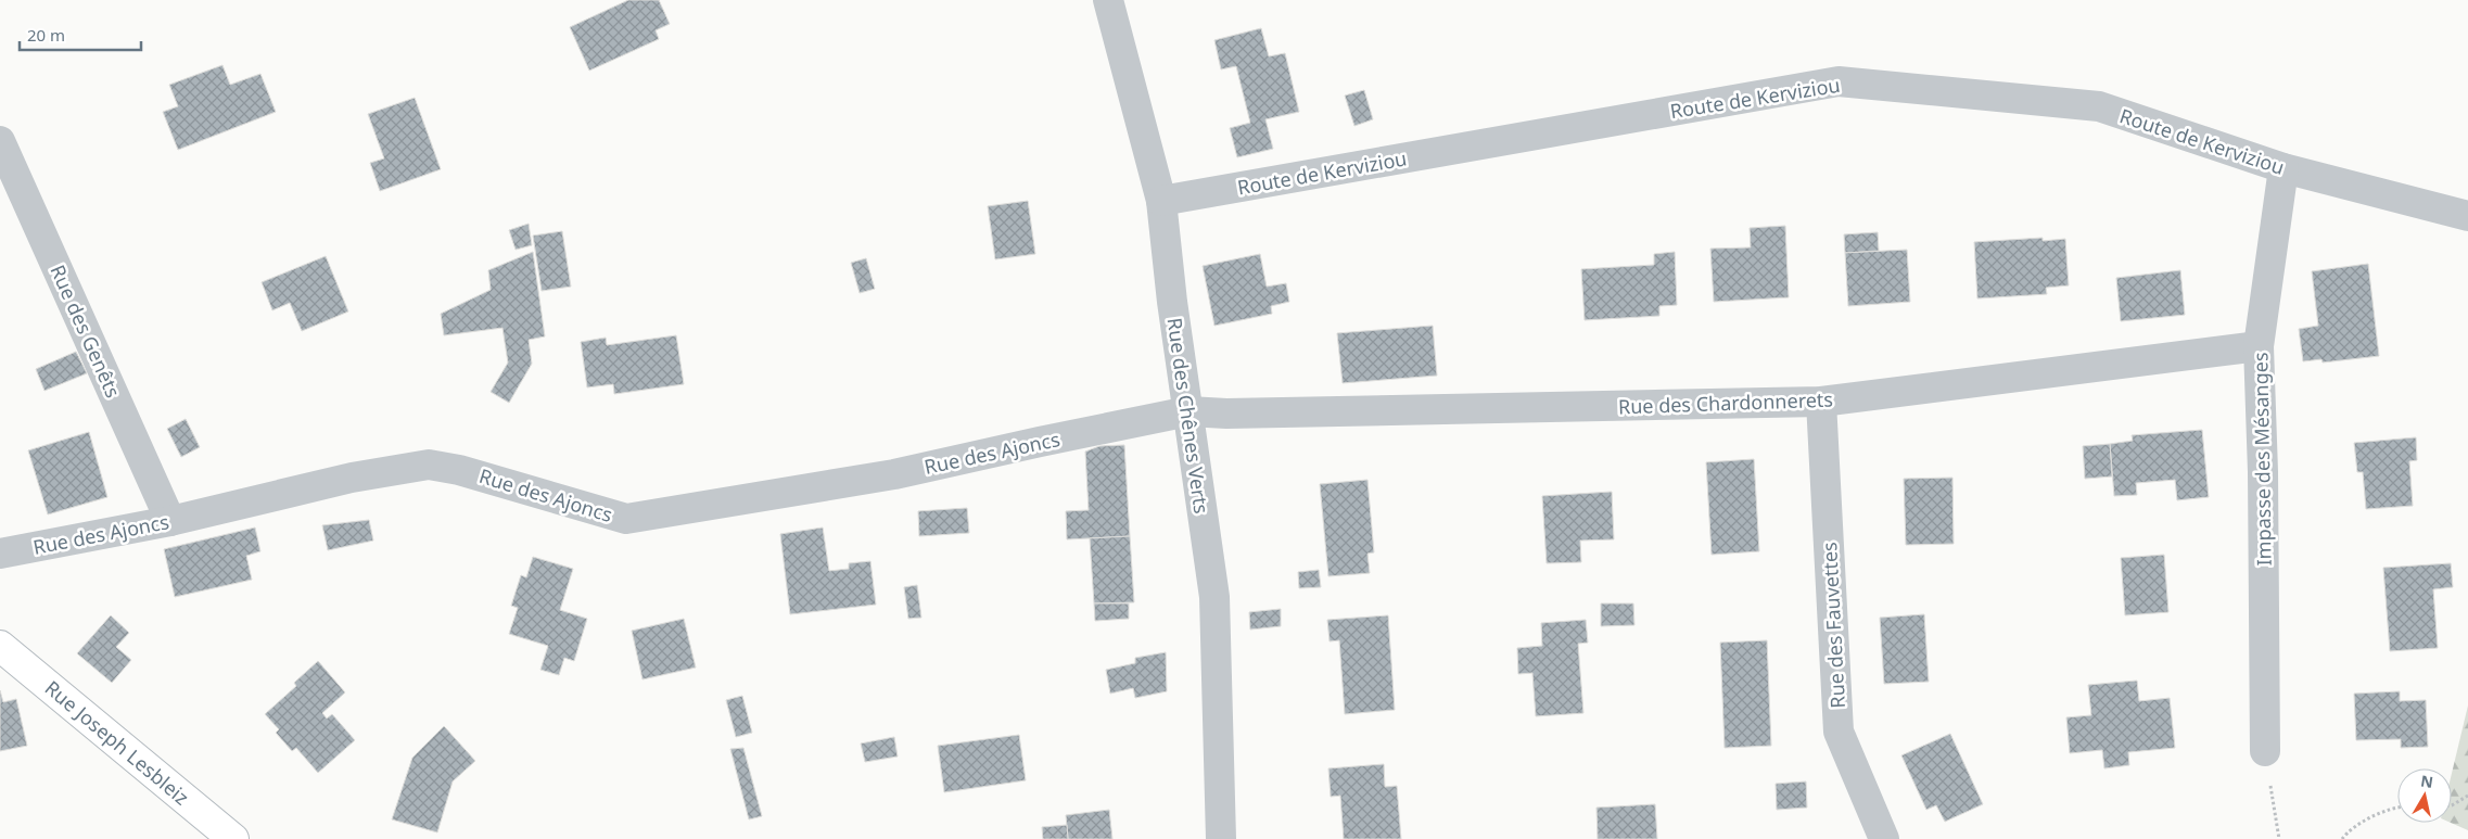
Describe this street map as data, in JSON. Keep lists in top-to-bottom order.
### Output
{
  "streets": {
    "main road": ["Rue Joseph Lesbleiz"],
    "street": [
      "Route de Kerviziou",
      "Rue des Genêts",
      "Rue des Chardonnerets",
      "Rue des Chênes Verts",
      "Rue des Ajoncs",
      "Impasse des Mésanges",
      "Rue des Fauvettes"
    ]
  },
  "crossings": [
    ["Route de Kerviziou", "Rue des Chênes Verts"],
    ["Route de Kerviziou", "Impasse des Mésanges"],
    ["Rue des Genêts", "Rue des Ajoncs"],
    ["Rue des Chardonnerets", "Rue des Chênes Verts"],
    ["Rue des Chardonnerets", "Rue des Ajoncs"],
    ["Rue des Chardonnerets", "Impasse des Mésanges"],
    ["Rue des Chardonnerets", "Rue des Fauvettes"],
    ["Rue des Chênes Verts", "Rue des Ajoncs"]
  ],
  "scale_bar": "20 m",
  "north": "top"
}
